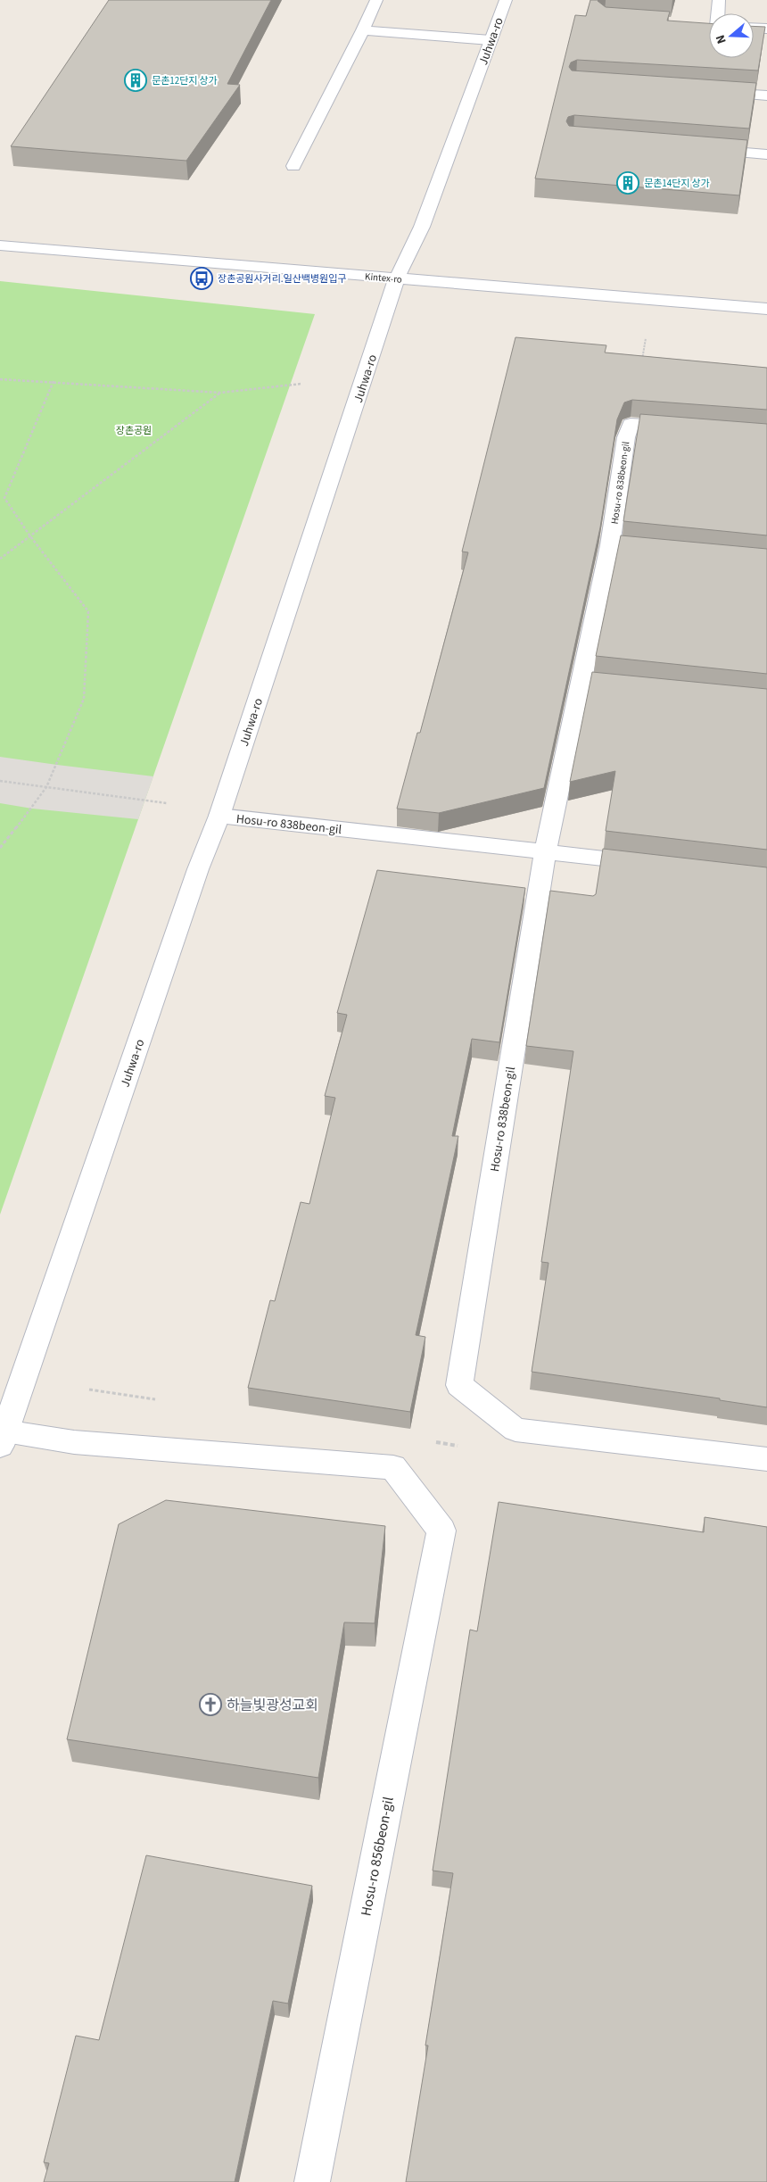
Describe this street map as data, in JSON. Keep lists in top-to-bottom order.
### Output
{
  "streets": {
    "street": [
      "Juhwa-ro",
      "Kintex-ro",
      "Hosu-ro 838beon-gil",
      "Hosu-ro 856beon-gil"
    ]
  },
  "crossings": [
    ["Juhwa-ro", "Kintex-ro"],
    ["Juhwa-ro", "Hosu-ro 838beon-gil"],
    ["Juhwa-ro", "Hosu-ro 856beon-gil"]
  ],
  "parks": ["장촌공원"],
  "places": {
    "building": ["문촌12단지 상가", "문촌14단지 상가"],
    "bus stop": ["장촌공원사거리.일산백병원입구"],
    "church": ["하늘빛광성교회"]
  },
  "north": "left"
}
